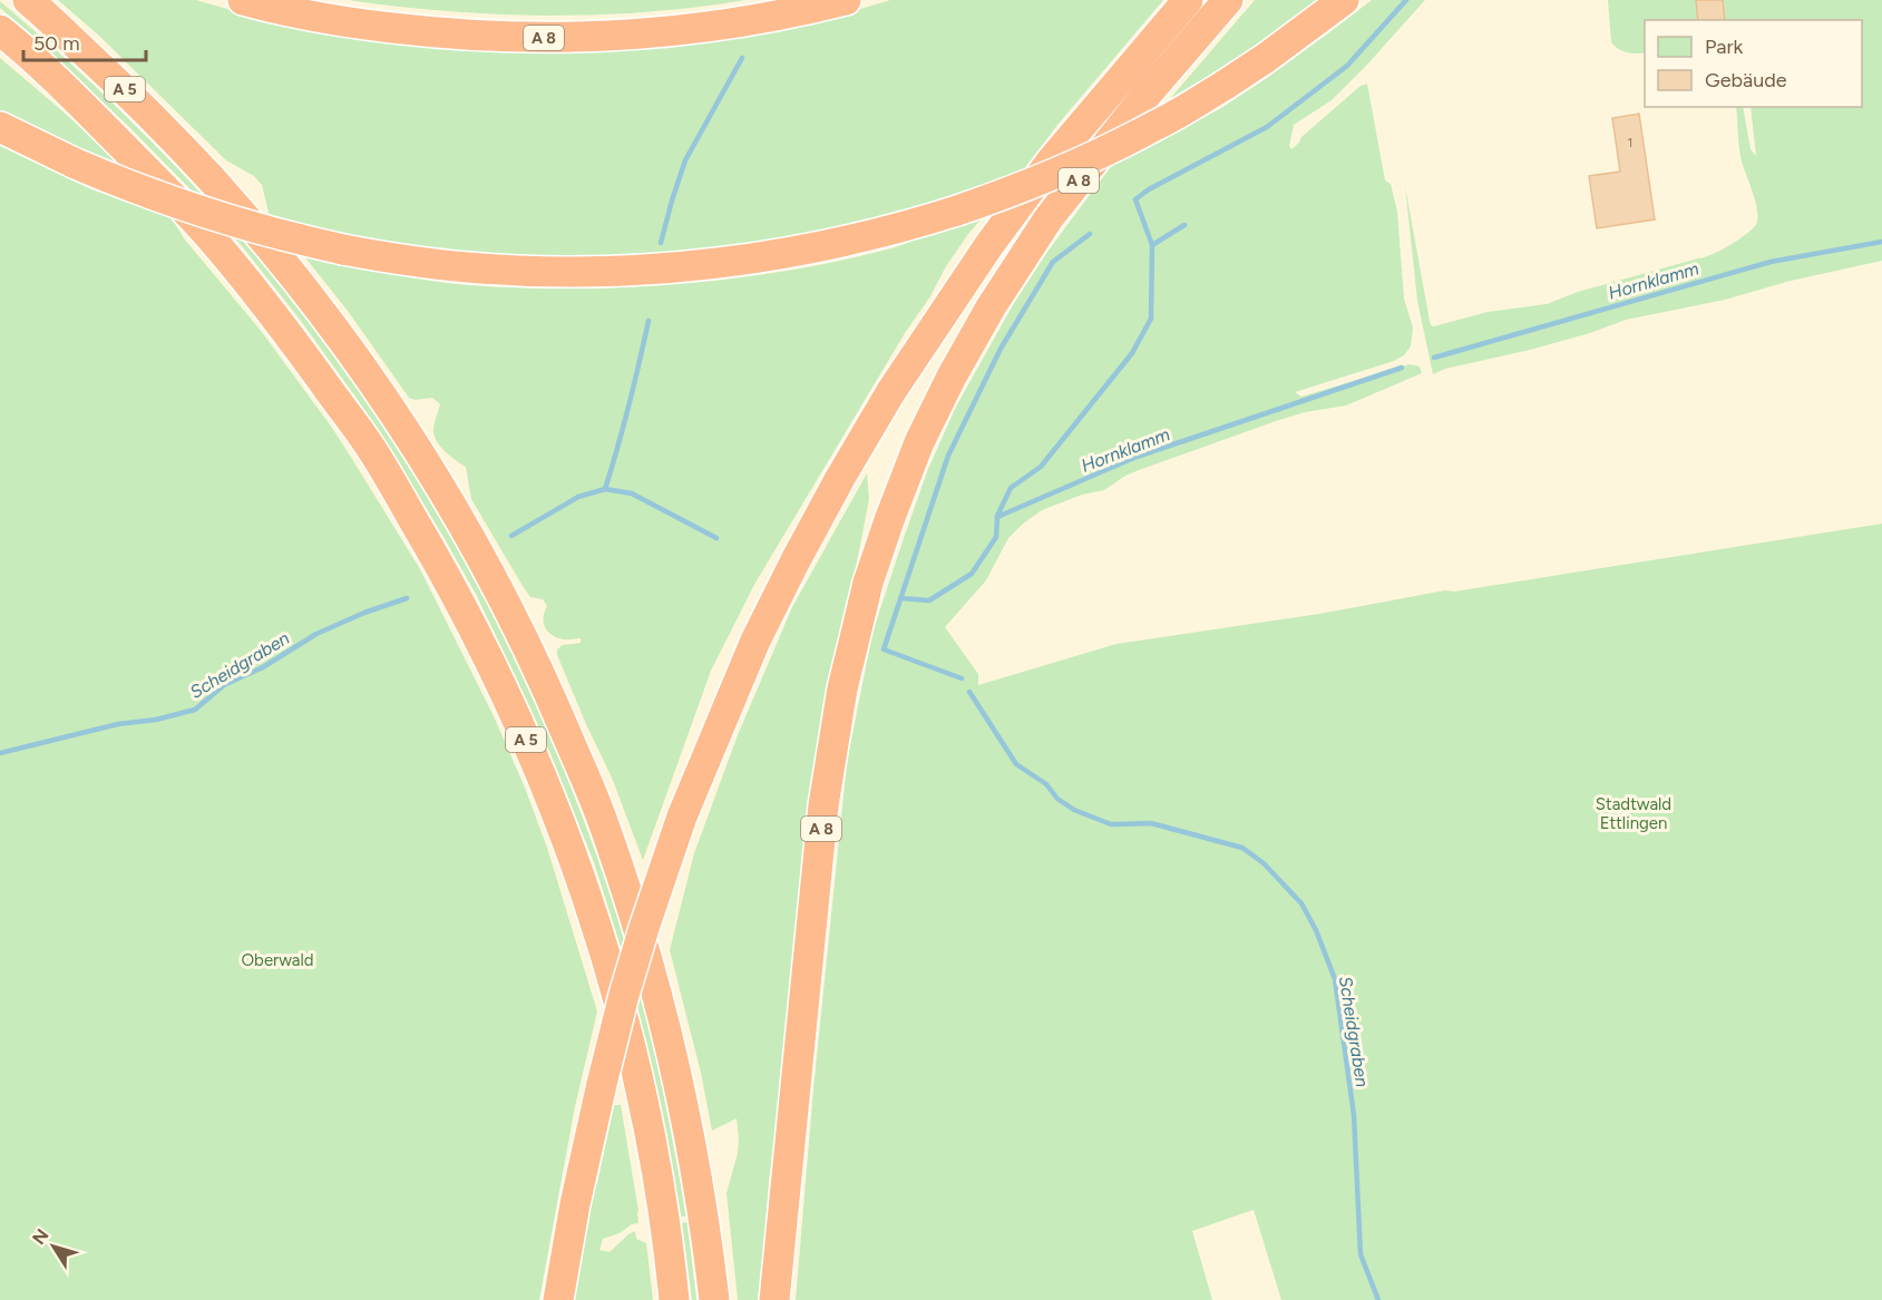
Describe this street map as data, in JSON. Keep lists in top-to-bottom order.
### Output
{
  "streets": {
    "highway": ["A 8", "A 5"]
  },
  "water": ["Hornklamm", "Scheidgraben"],
  "parks": ["Stadtwald Ettlingen", "Oberwald"],
  "house_numbers": ["1"],
  "legend": ["Park", "Gebäude"],
  "scale_bar": "50 m",
  "north": "top left"
}
